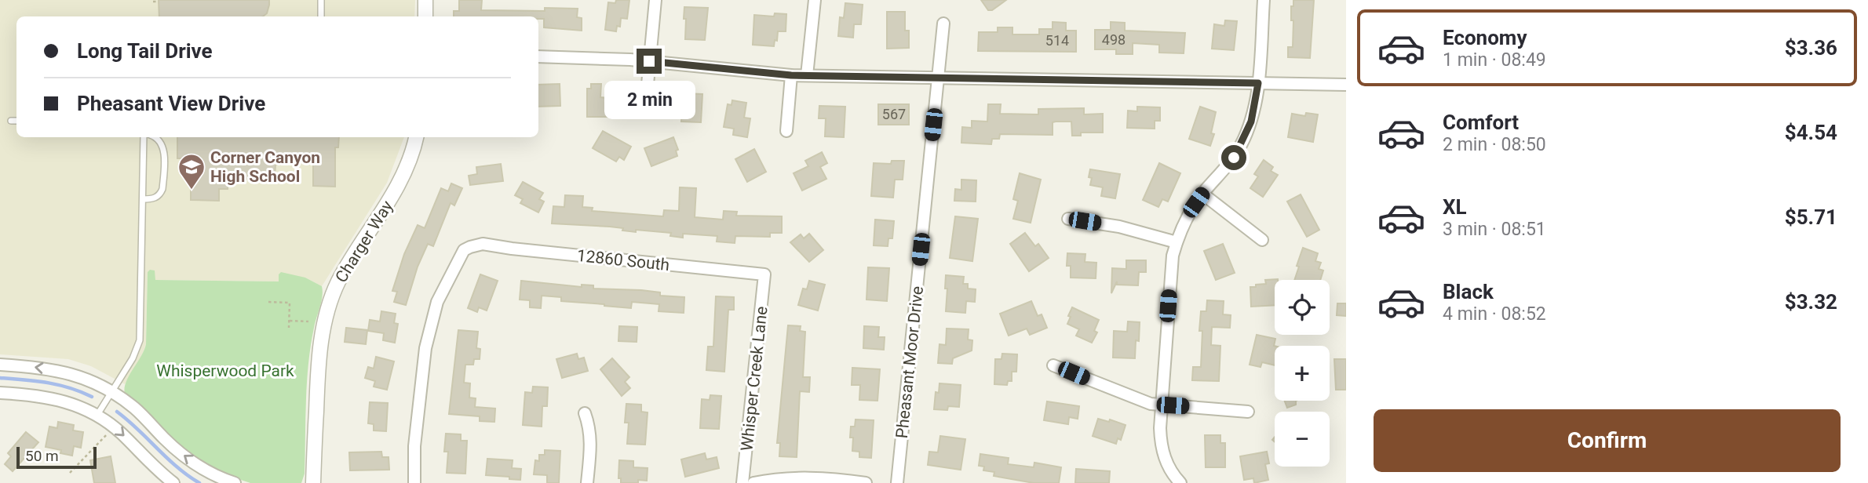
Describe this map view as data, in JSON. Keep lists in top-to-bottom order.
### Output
{
  "streets": {
    "street": [
      "Charger Way",
      "12860 South",
      "Pheasant Moor Drive",
      "Whisper Creek Lane"
    ]
  },
  "crossings": [
    ["12860 South", "Whisper Creek Lane"]
  ],
  "parks": ["Whisperwood Park"],
  "places": {
    "school or university": ["Corner Canyon High School"]
  },
  "house_numbers": ["498", "514", "567"],
  "scale_bar": "50 m",
  "page": {
    "list": [
      {
        "name": "Economy",
        "note": "1 min · 08:49",
        "value": "$3.36"
      },
      {
        "name": "Comfort",
        "note": "2 min · 08:50",
        "value": "$4.54"
      },
      {
        "name": "XL",
        "note": "3 min · 08:51",
        "value": "$5.71"
      },
      {
        "name": "Black",
        "note": "4 min · 08:52",
        "value": "$3.32"
      }
    ],
    "banner": ["Long Tail Drive", "Pheasant View Drive"],
    "bubble": "2 min",
    "map_buttons": ["+", "−"],
    "buttons": "Confirm",
    "scale": "50 m"
  }
}
